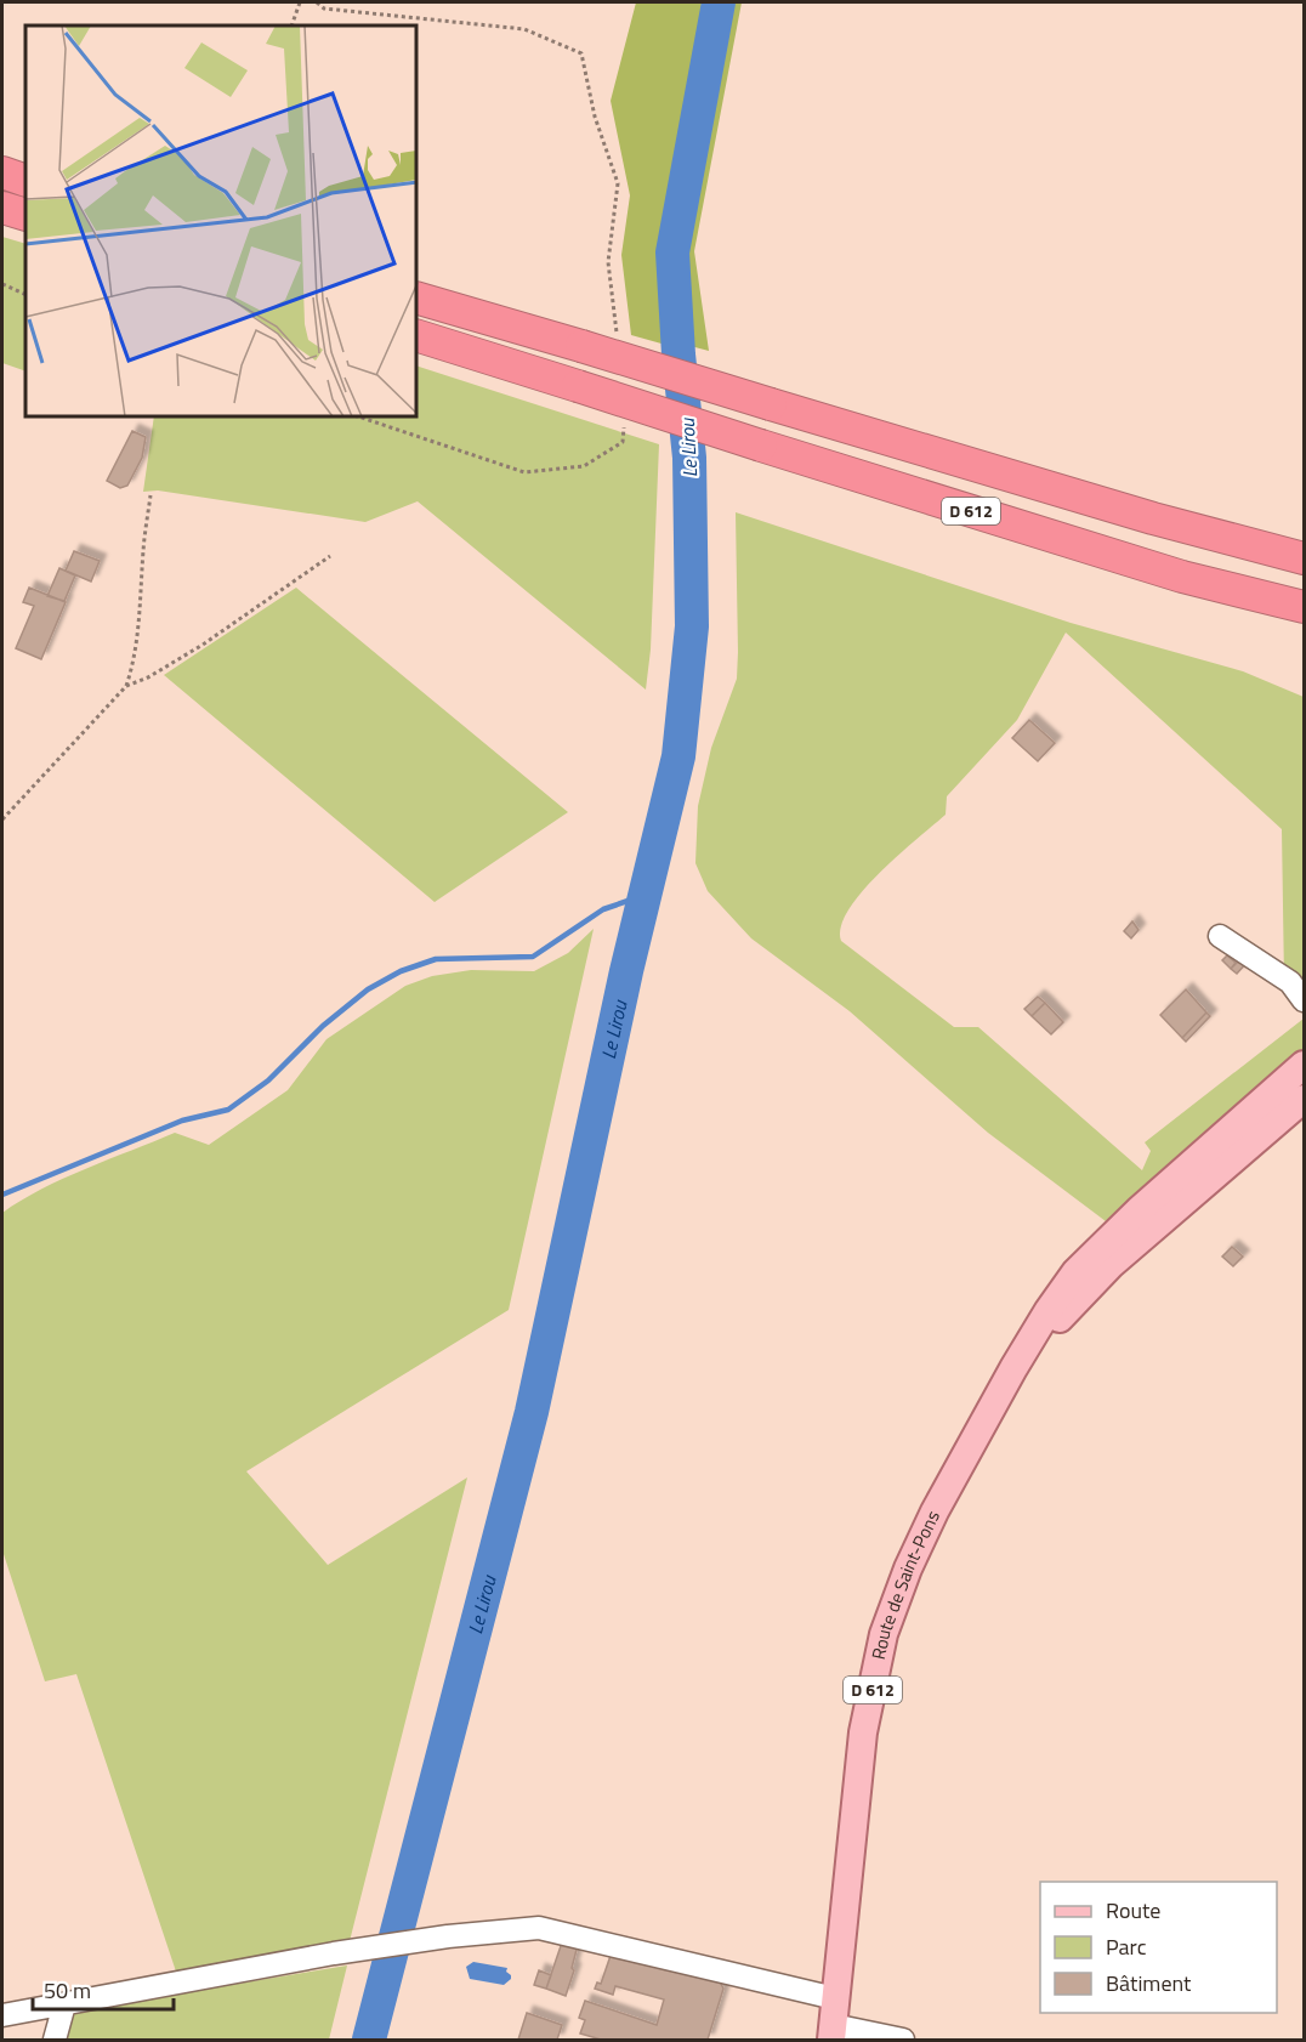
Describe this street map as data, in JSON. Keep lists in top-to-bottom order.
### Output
{
  "streets": {
    "highway": ["D 612"],
    "main road": ["Route de Saint-Pons"]
  },
  "water": ["Le Lirou"],
  "legend": ["Route", "Parc", "Bâtiment"],
  "scale_bar": "50 m"
}
